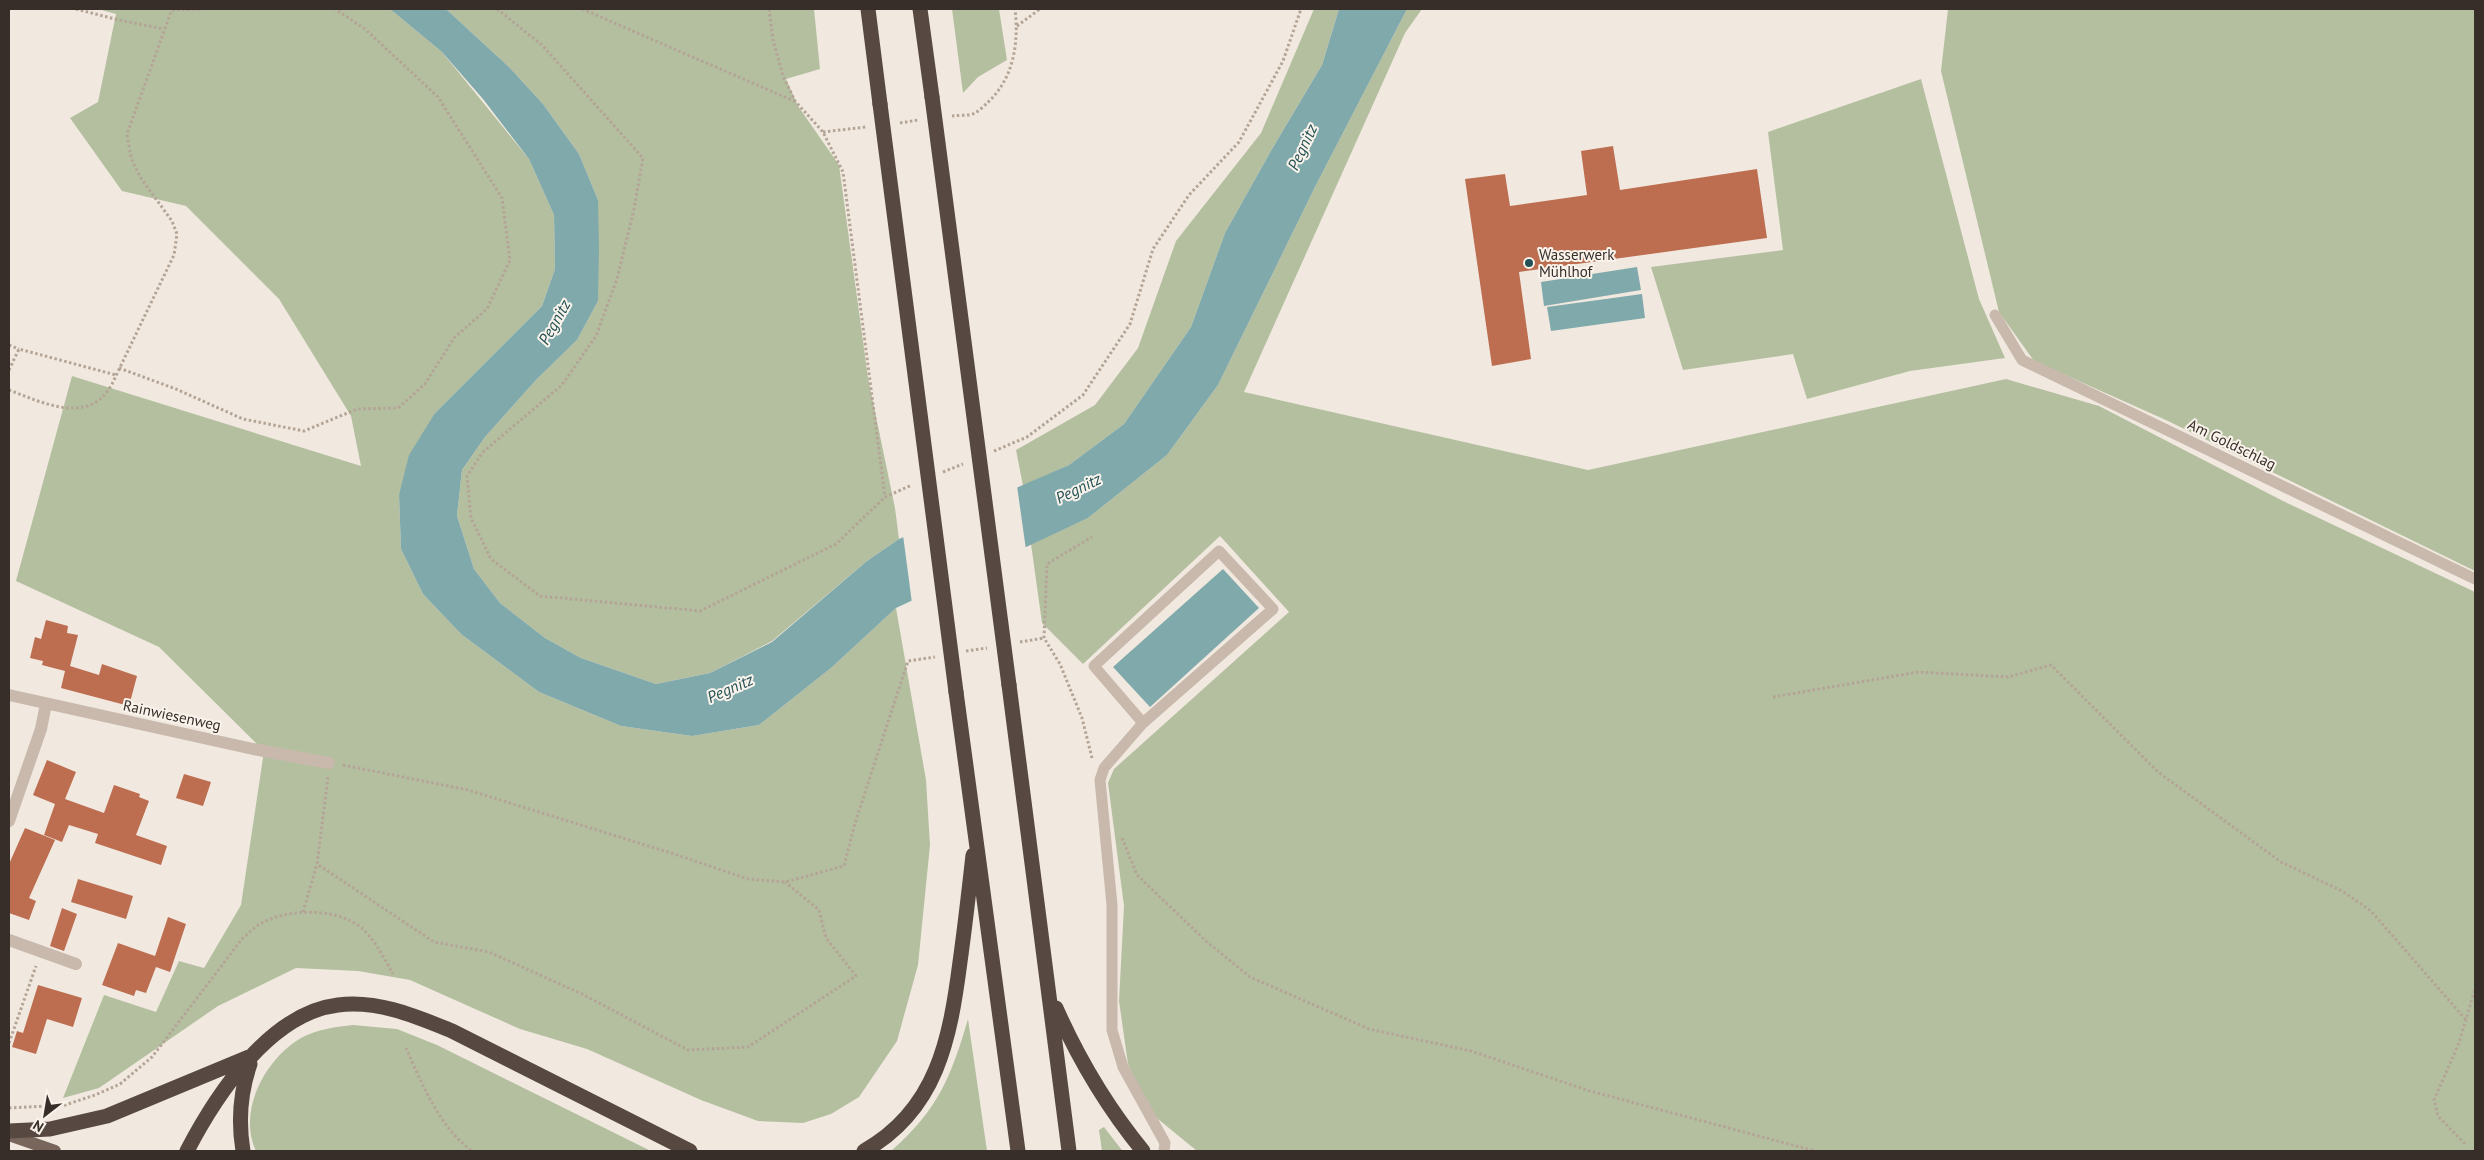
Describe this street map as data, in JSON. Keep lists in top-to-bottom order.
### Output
{
  "streets": {
    "street": ["Rainwiesenweg"],
    "lane": ["Am Goldschlag"]
  },
  "water": ["Pegnitz"],
  "places": ["Wasserwerk Mühlhof"],
  "north": "bottom left"
}
